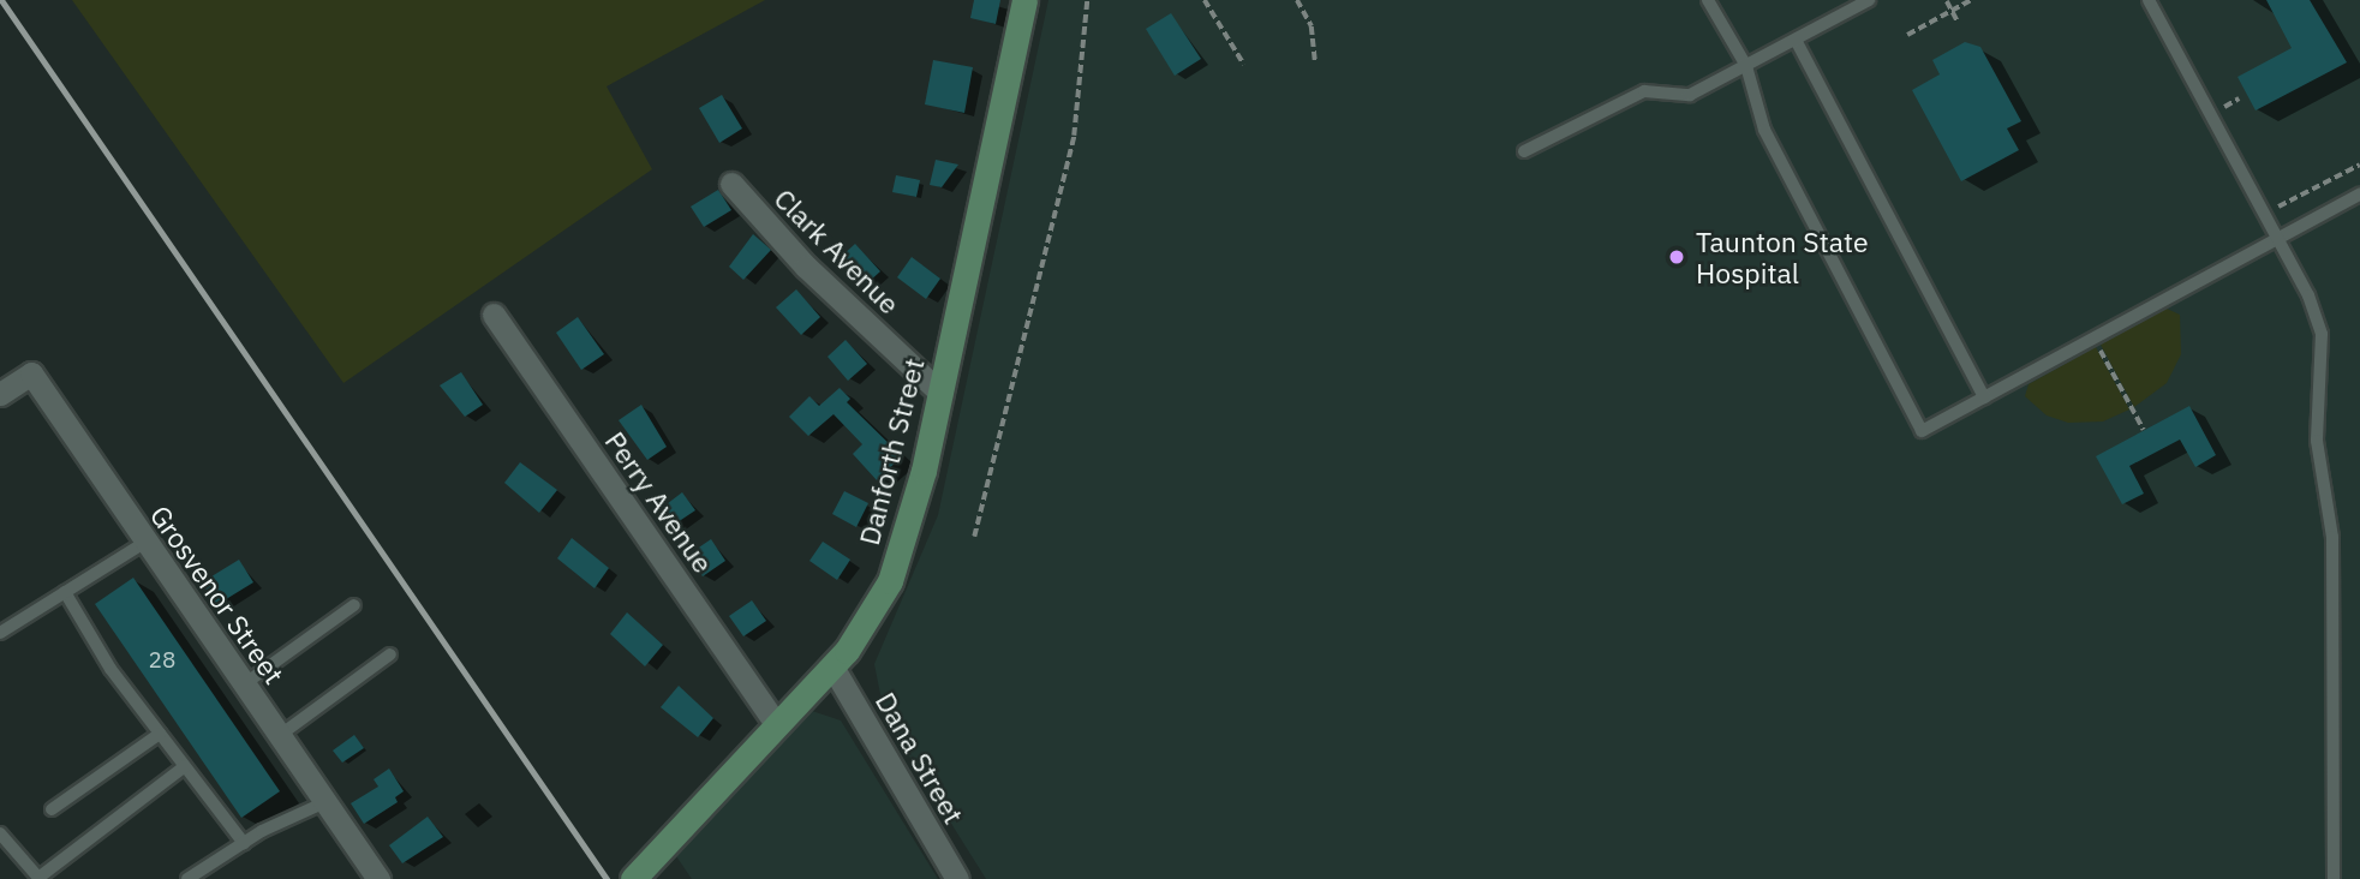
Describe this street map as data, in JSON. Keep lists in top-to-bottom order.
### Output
{
  "streets": {
    "street": [
      "Clark Avenue",
      "Danforth Street",
      "Perry Avenue",
      "Grosvenor Street",
      "Dana Street"
    ]
  },
  "crossings": [
    ["Clark Avenue", "Danforth Street"],
    ["Danforth Street", "Perry Avenue"],
    ["Danforth Street", "Dana Street"]
  ],
  "places": ["Taunton State Hospital"],
  "house_numbers": ["28"]
}
